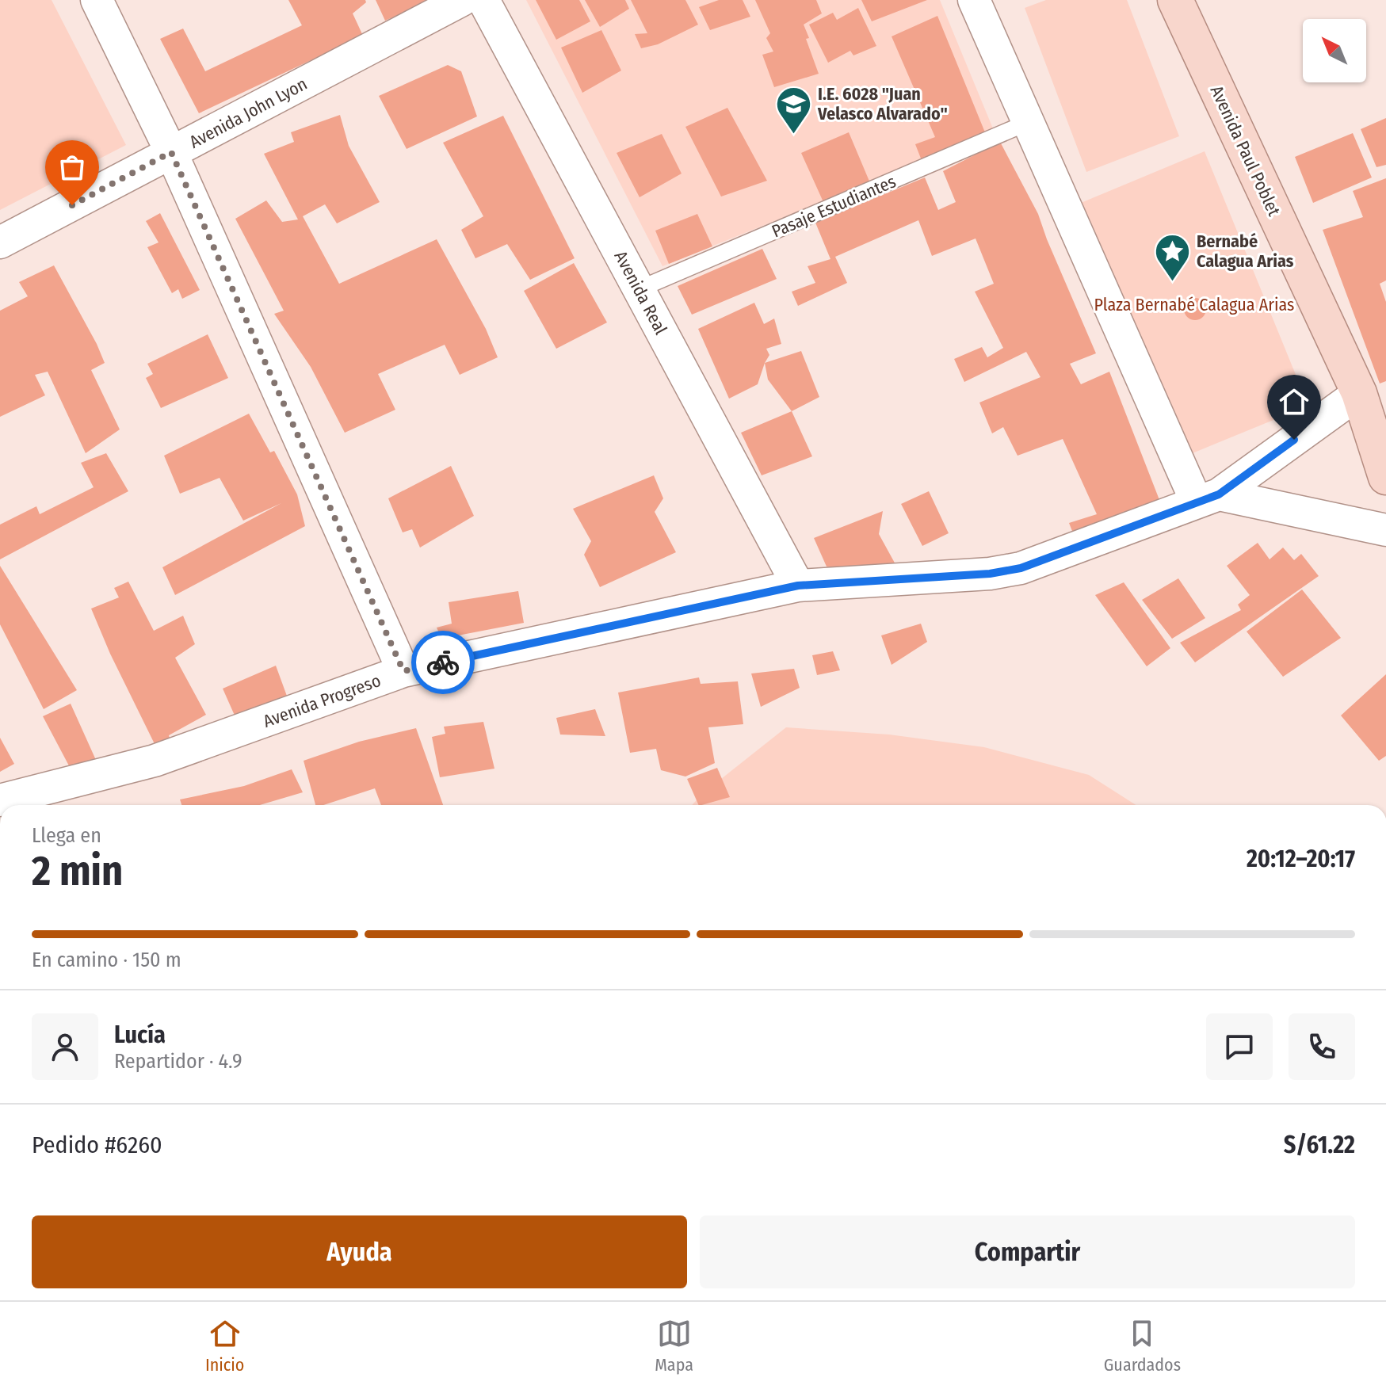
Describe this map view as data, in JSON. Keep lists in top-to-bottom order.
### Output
{
  "streets": {
    "main road": ["Avenida Paul Poblet"],
    "street": ["Avenida John Lyon", "Avenida Real", "Avenida Progreso"],
    "lane": ["Pasaje Estudiantes"]
  },
  "crossings": [
    ["Avenida Paul Poblet", "Avenida Progreso"],
    ["Pasaje Estudiantes", "Avenida Real"],
    ["Avenida Real", "Avenida Progreso"]
  ],
  "parks": ["Plaza Bernabé Calagua Arias"],
  "places": {
    "school or university": ["I.E. 6028 \"Juan Velasco Alvarado\""],
    "place": ["Bernabé Calagua Arias"]
  },
  "north": "top left",
  "page": {
    "heading": ["2 min", "Llega en", "20:12–20:17"],
    "panel": [
      "Lucía",
      "Repartidor · 4.9",
      "Pedido #6260",
      "S/61.22"
    ],
    "bar": "En camino · 150 m",
    "buttons": ["Ayuda", "Compartir"],
    "tabs": ["Inicio", "Mapa", "Guardados"]
  }
}
